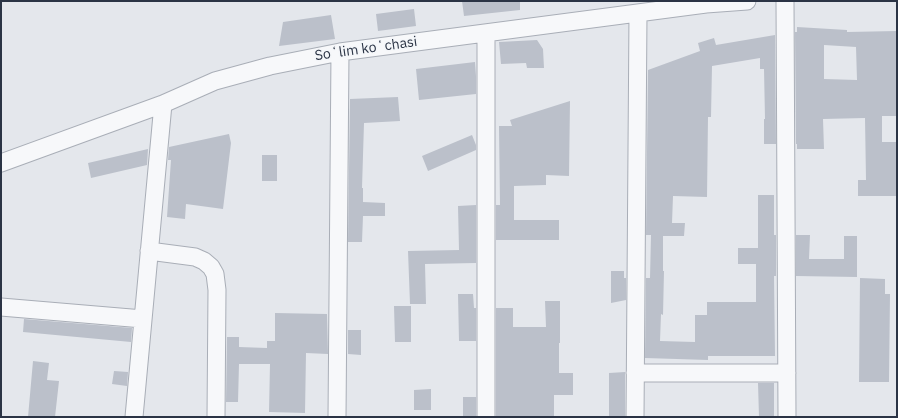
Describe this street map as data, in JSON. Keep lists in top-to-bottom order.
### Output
{
  "streets": {
    "street": ["Soʻlim koʻchasi"]
  }
}
